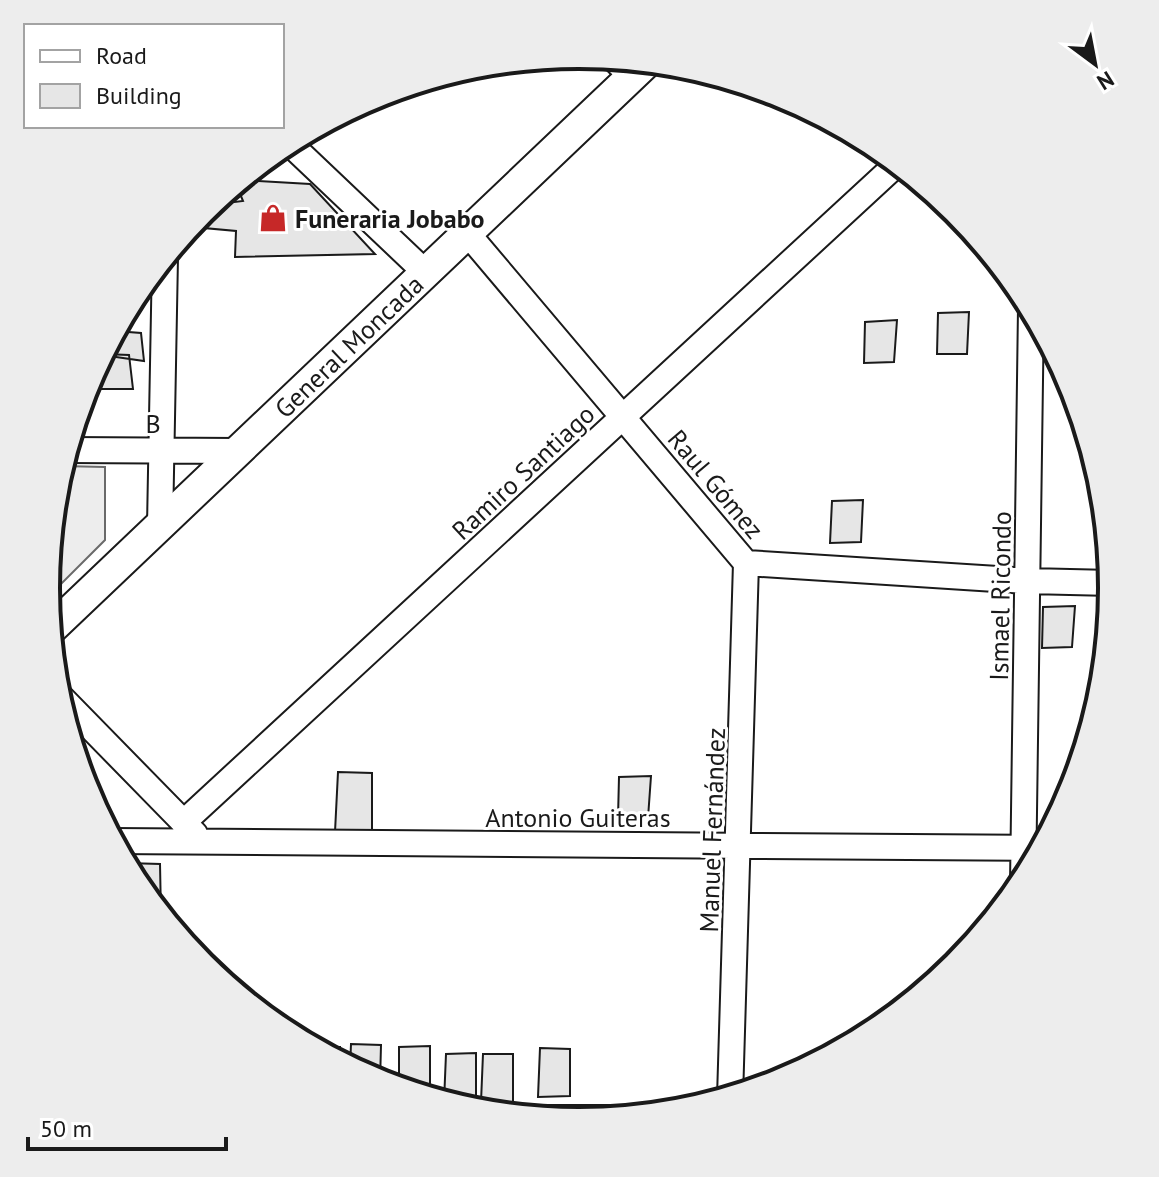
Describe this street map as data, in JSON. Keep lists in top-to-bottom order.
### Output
{
  "streets": {
    "street": [
      "General Moncada",
      "B",
      "Ramiro Santiago",
      "Raul Gómez",
      "Ismael Ricondo",
      "Antonio Guiteras",
      "Manuel Fernández"
    ]
  },
  "crossings": [
    ["General Moncada", "B"],
    ["General Moncada", "Raul Gómez"],
    ["Ramiro Santiago", "Raul Gómez"],
    ["Raul Gómez", "Ismael Ricondo"],
    ["Raul Gómez", "Manuel Fernández"],
    ["Antonio Guiteras", "Manuel Fernández"]
  ],
  "places": {
    "shop": ["Funeraria Jobabo"]
  },
  "legend": ["Road", "Building"],
  "scale_bar": "50 m",
  "north": "bottom right"
}
